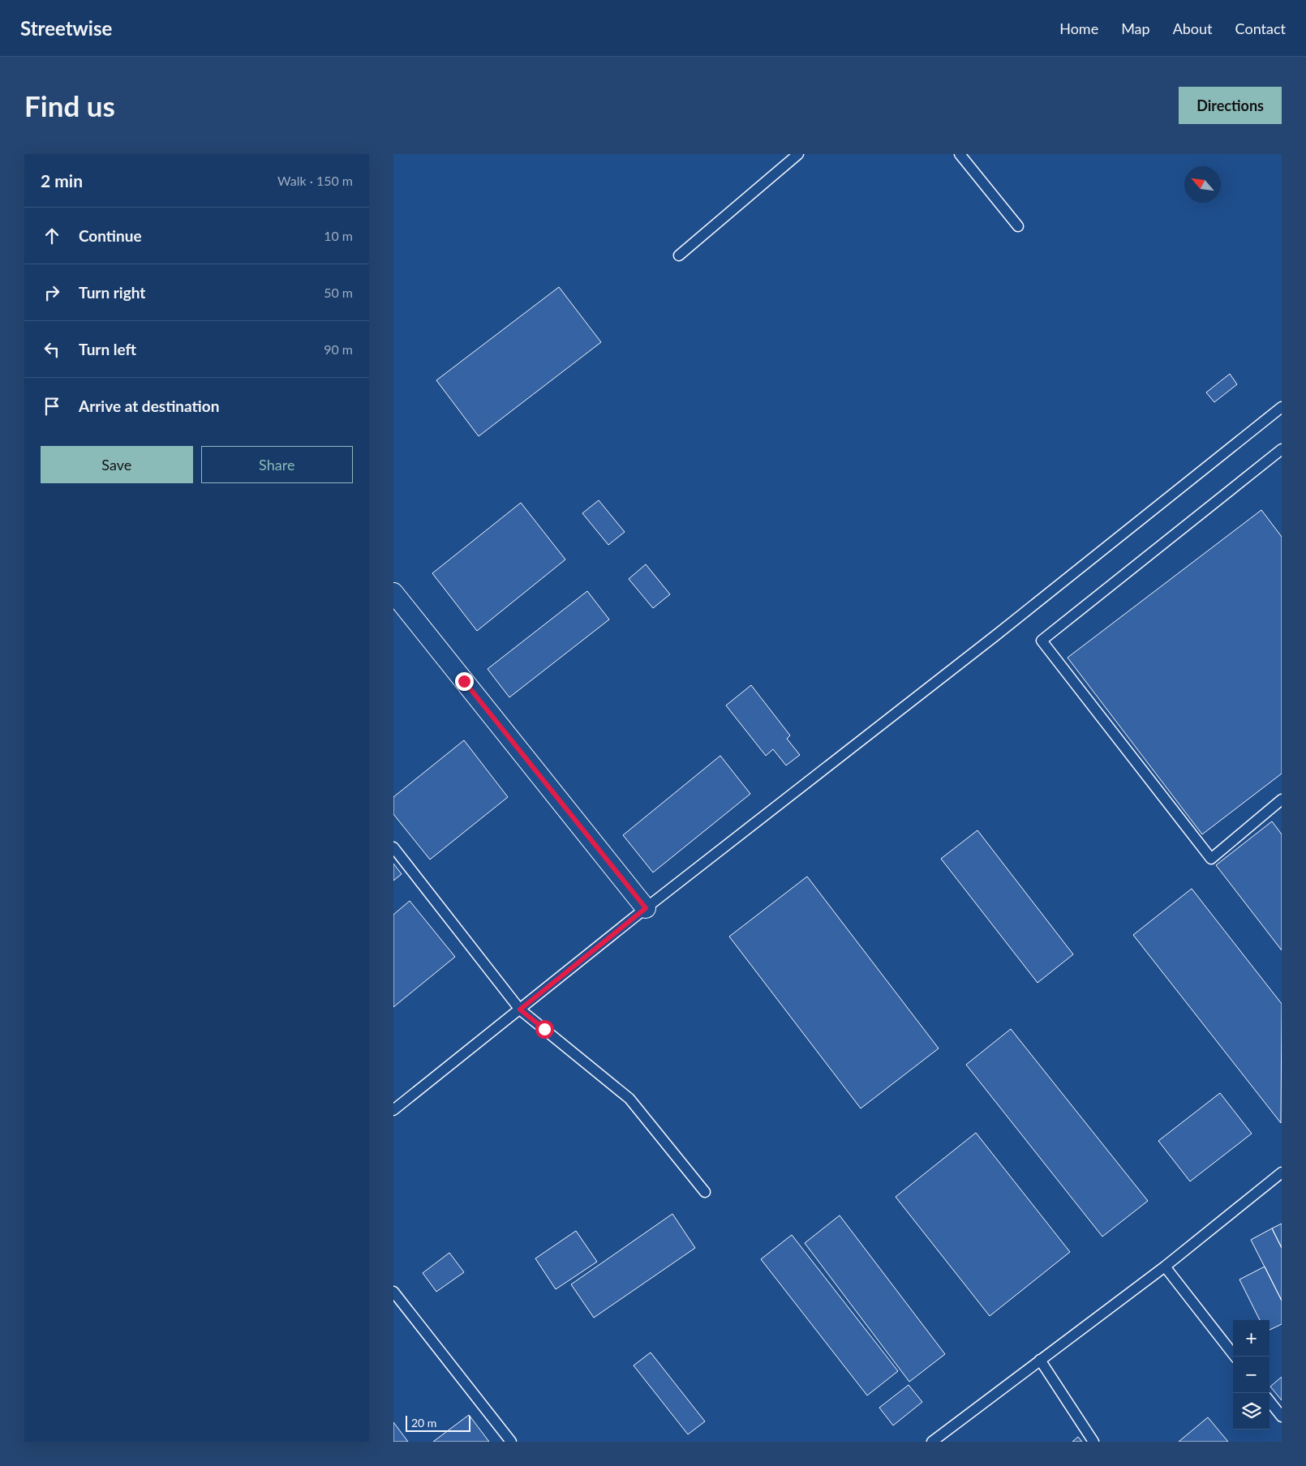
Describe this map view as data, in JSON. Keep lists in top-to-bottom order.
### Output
{
  "scale_bar": "20 m",
  "north": "top left",
  "page": {
    "header": "Streetwise",
    "nav": [
      "Home",
      "Map",
      "About",
      "Contact"
    ],
    "buttons": [
      "Directions",
      ["Save", "Share"]
    ],
    "title": "Find us",
    "heading": ["2 min", "Walk · 150 m"],
    "list": [
      ["Continue", "10 m"],
      ["Turn right", "50 m"],
      ["Turn left", "90 m"],
      "Arrive at destination"
    ],
    "map_buttons": ["+", "−"],
    "scale": "20 m"
  }
}
